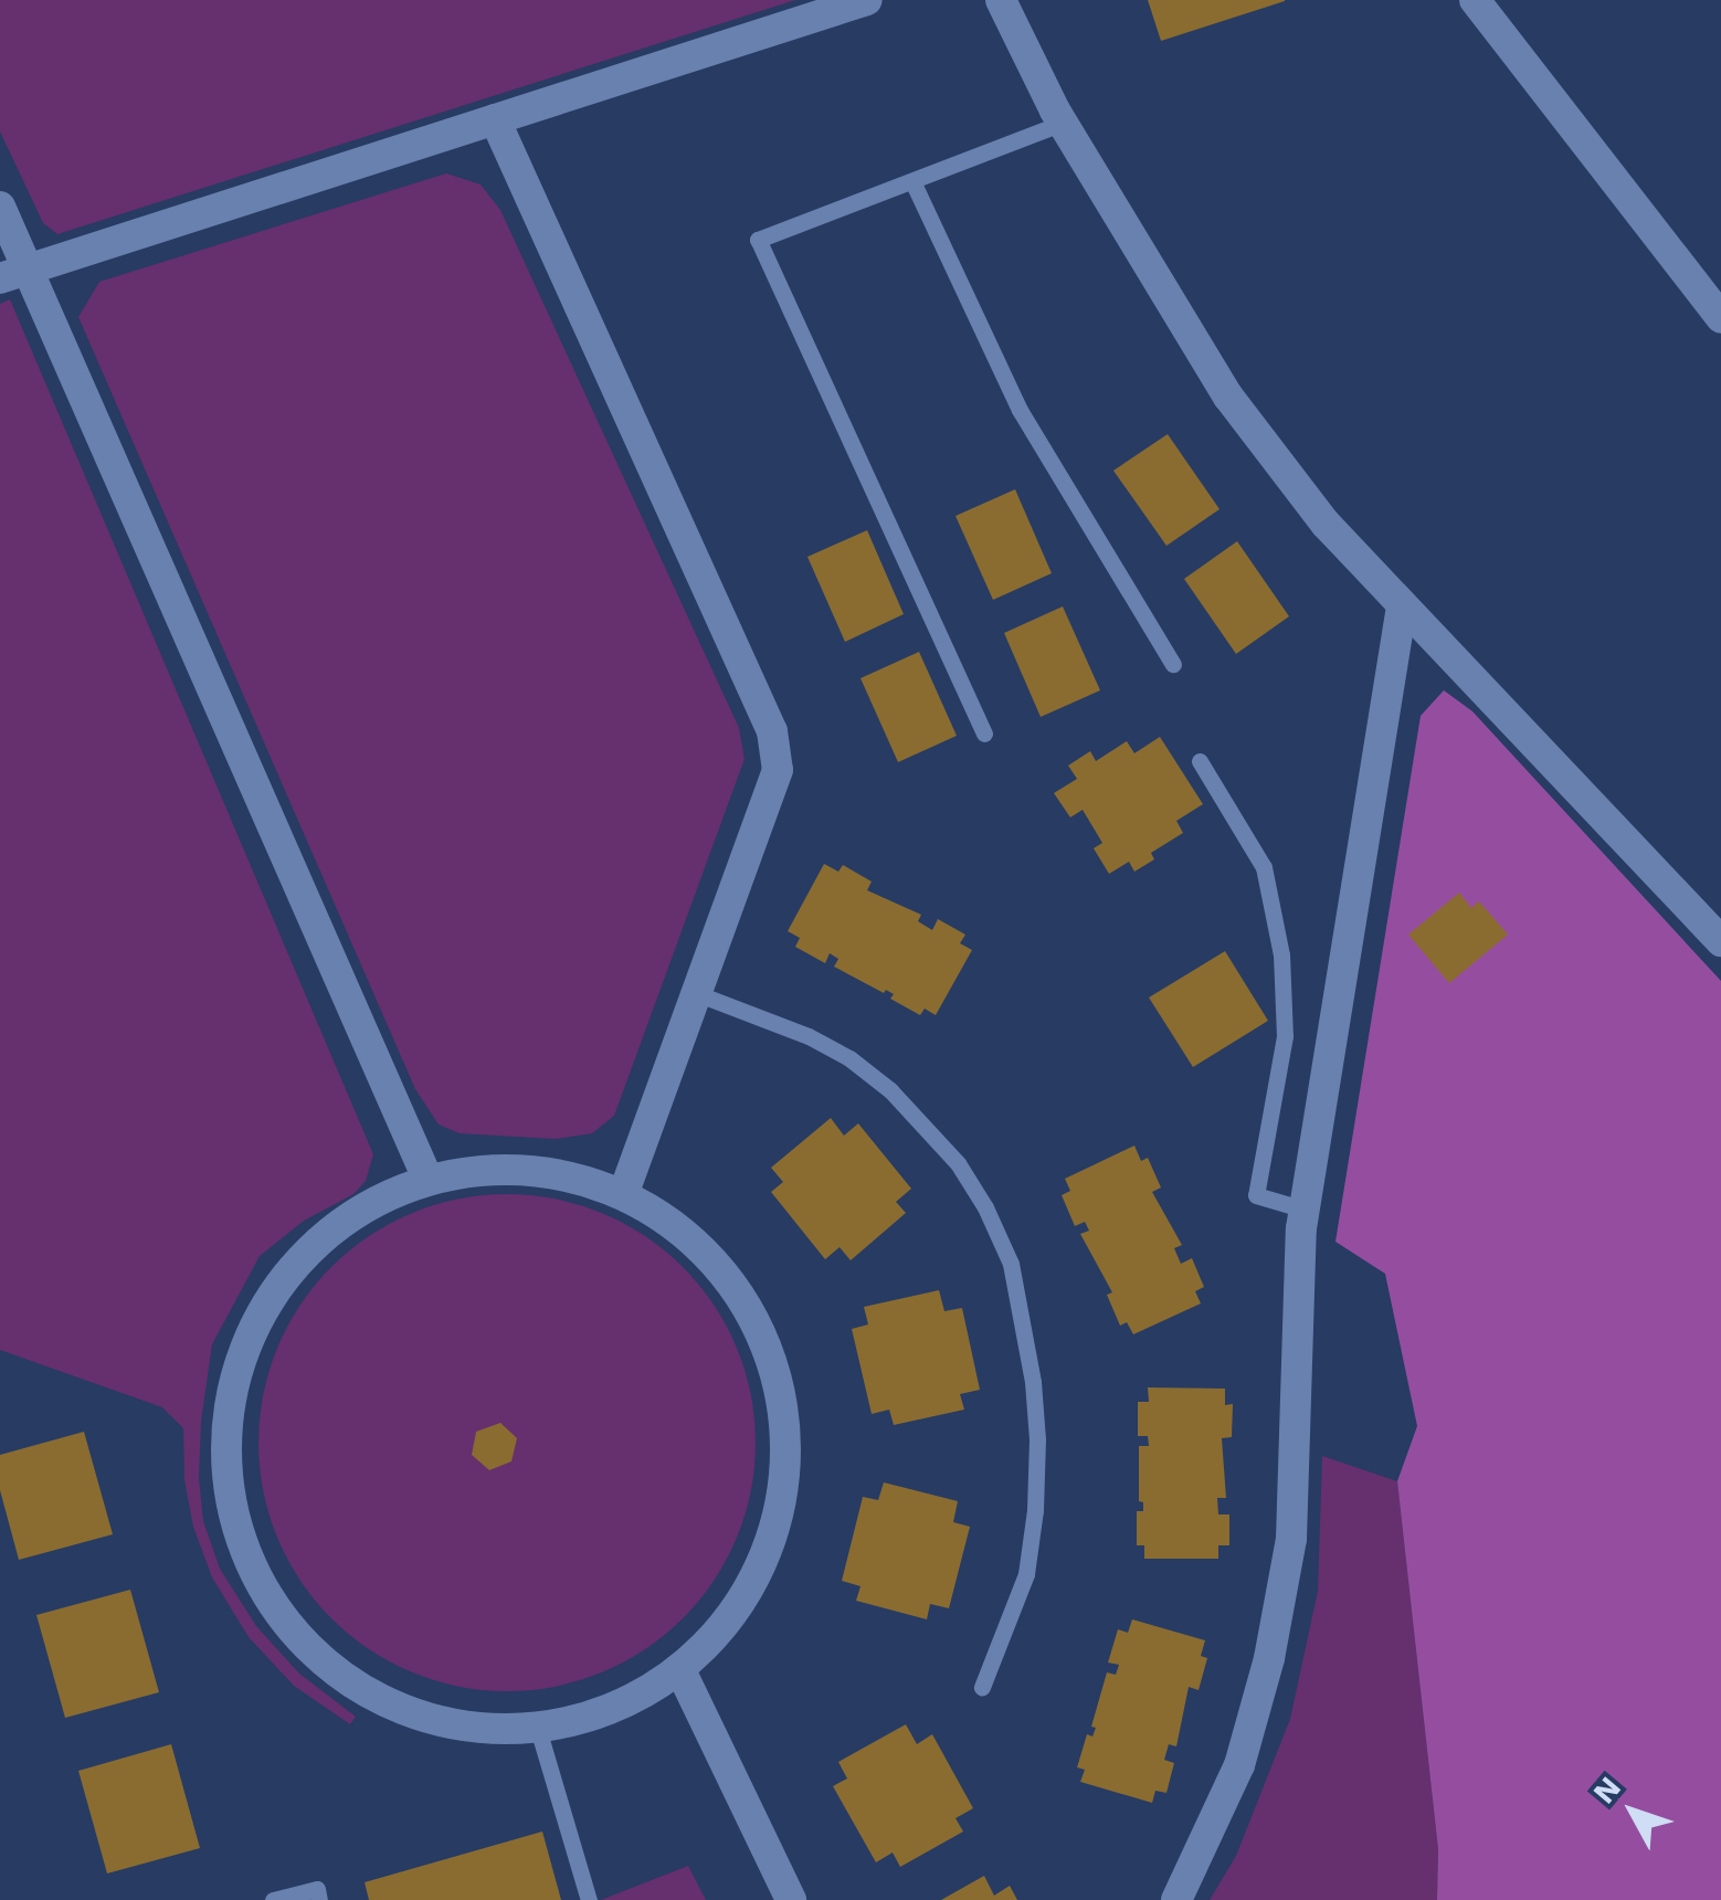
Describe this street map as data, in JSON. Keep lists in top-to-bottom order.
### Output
{
  "north": "top left"
}
